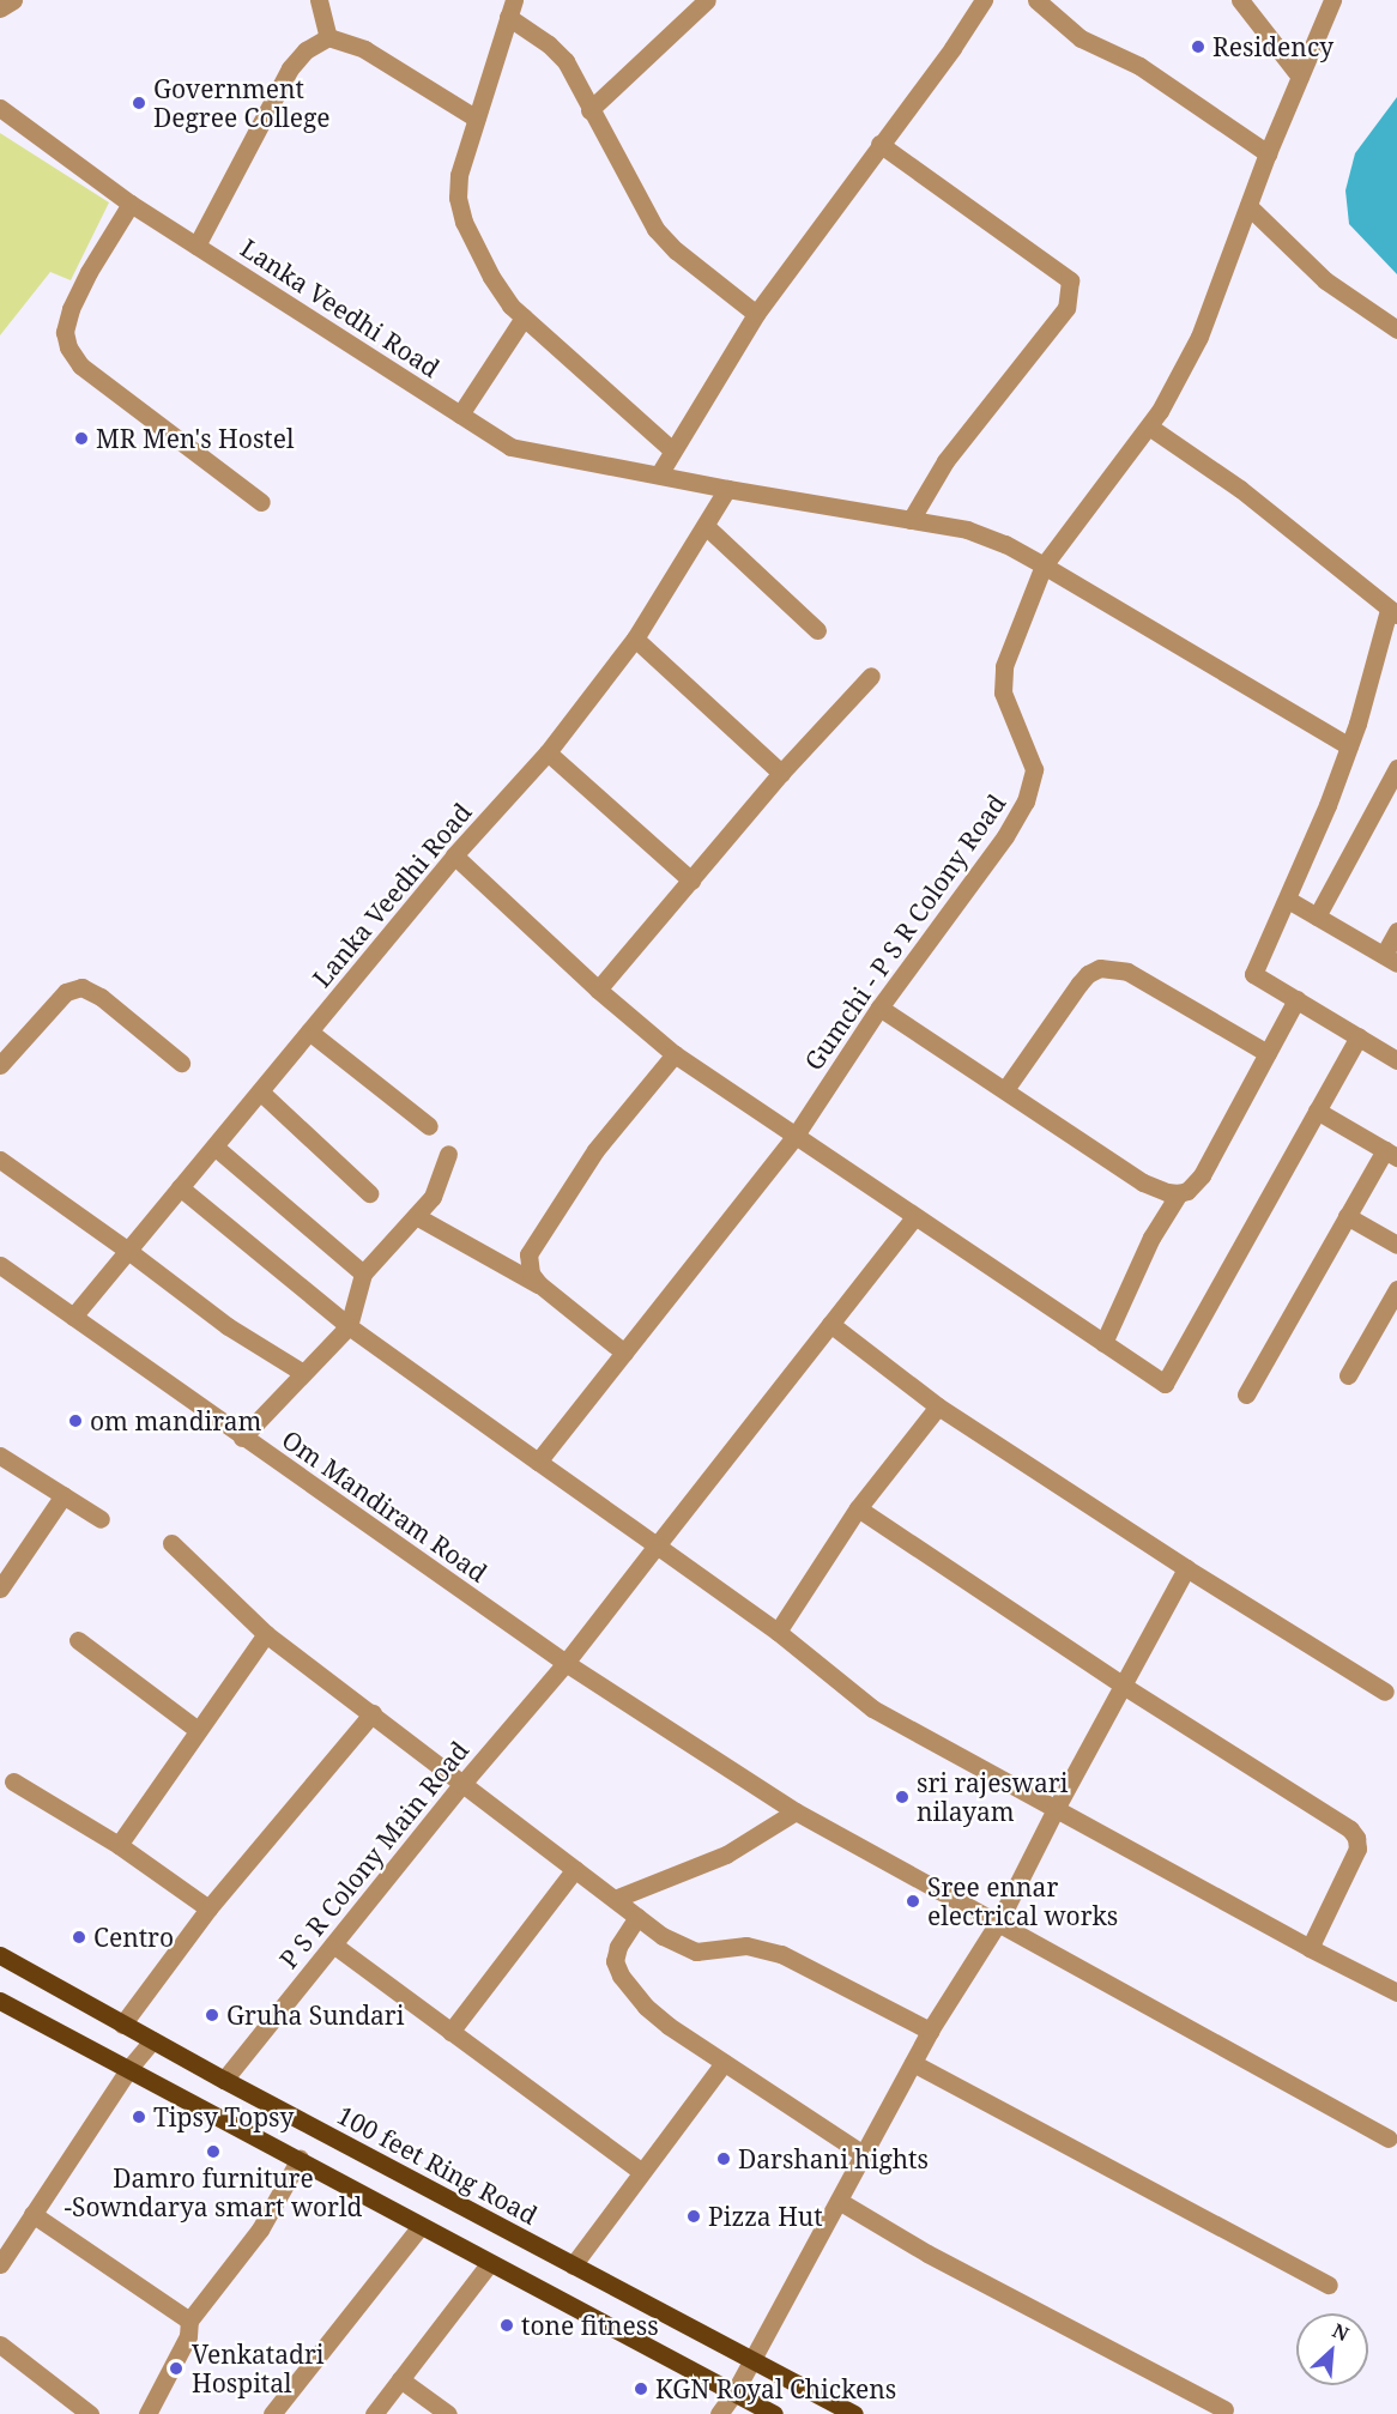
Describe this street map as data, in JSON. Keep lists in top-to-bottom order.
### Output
{
  "streets": {
    "main road": ["100 feet Ring Road"],
    "street": [
      "Lanka Veedhi Road",
      "Gumchi - P S R Colony Road",
      "Om Mandiram Road",
      "P S R Colony Main Road"
    ]
  },
  "crossings": [
    ["Lanka Veedhi Road", "Gumchi - P S R Colony Road"],
    ["Lanka Veedhi Road", "Om Mandiram Road"],
    ["Om Mandiram Road", "P S R Colony Main Road"],
    ["P S R Colony Main Road", "100 feet Ring Road"]
  ],
  "places": [
    "Residency",
    "Government Degree College",
    "MR Men's Hostel",
    "om mandiram",
    "sri rajeswari nilayam",
    "Sree ennar electrical works",
    "Centro",
    "Gruha Sundari",
    "Tipsy Topsy",
    "Damro furniture -Sowndarya smart world",
    "Darshani hights",
    "Pizza Hut",
    "tone fitness",
    "Venkatadri Hospital",
    "KGN Royal Chickens"
  ],
  "north": "top right"
}
